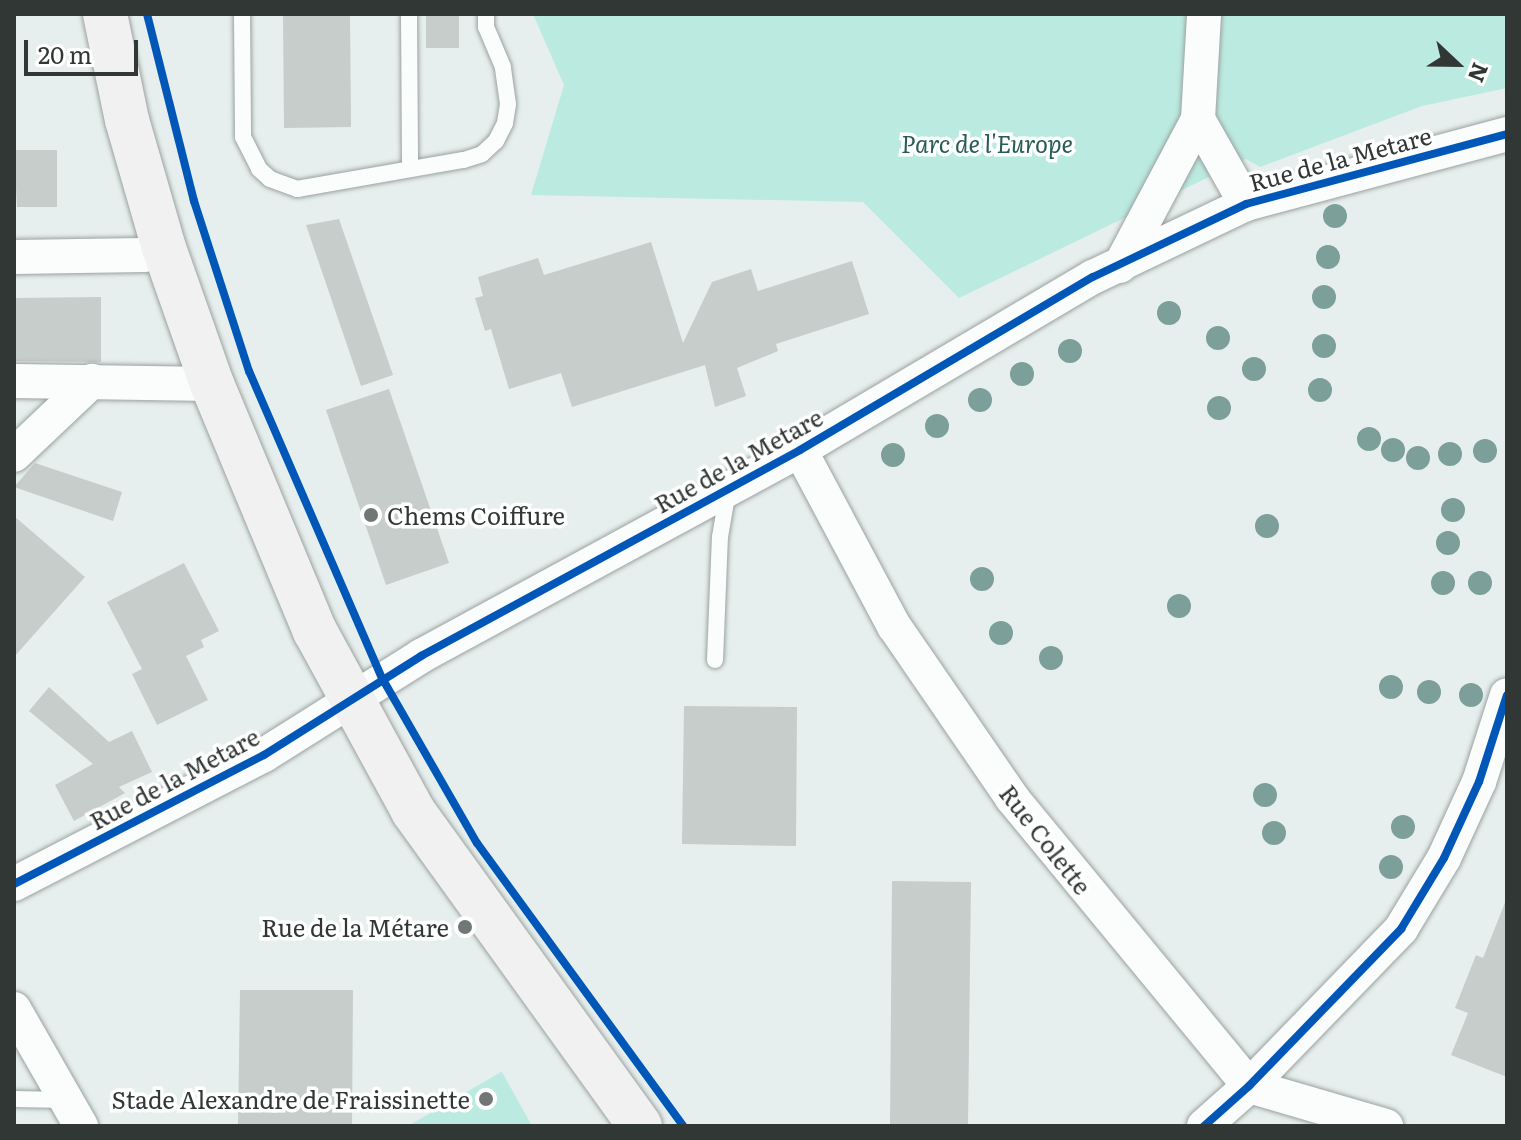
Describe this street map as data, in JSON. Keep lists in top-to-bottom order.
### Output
{
  "streets": {
    "street": ["Rue de la Metare", "Rue Colette"]
  },
  "crossings": [
    ["Rue de la Metare", "Rue Colette"]
  ],
  "parks": ["Parc de l'Europe"],
  "places": ["Chems Coiffure", "Rue de la Métare", "Stade Alexandre de Fraissinette"],
  "scale_bar": "20 m",
  "north": "right"
}
